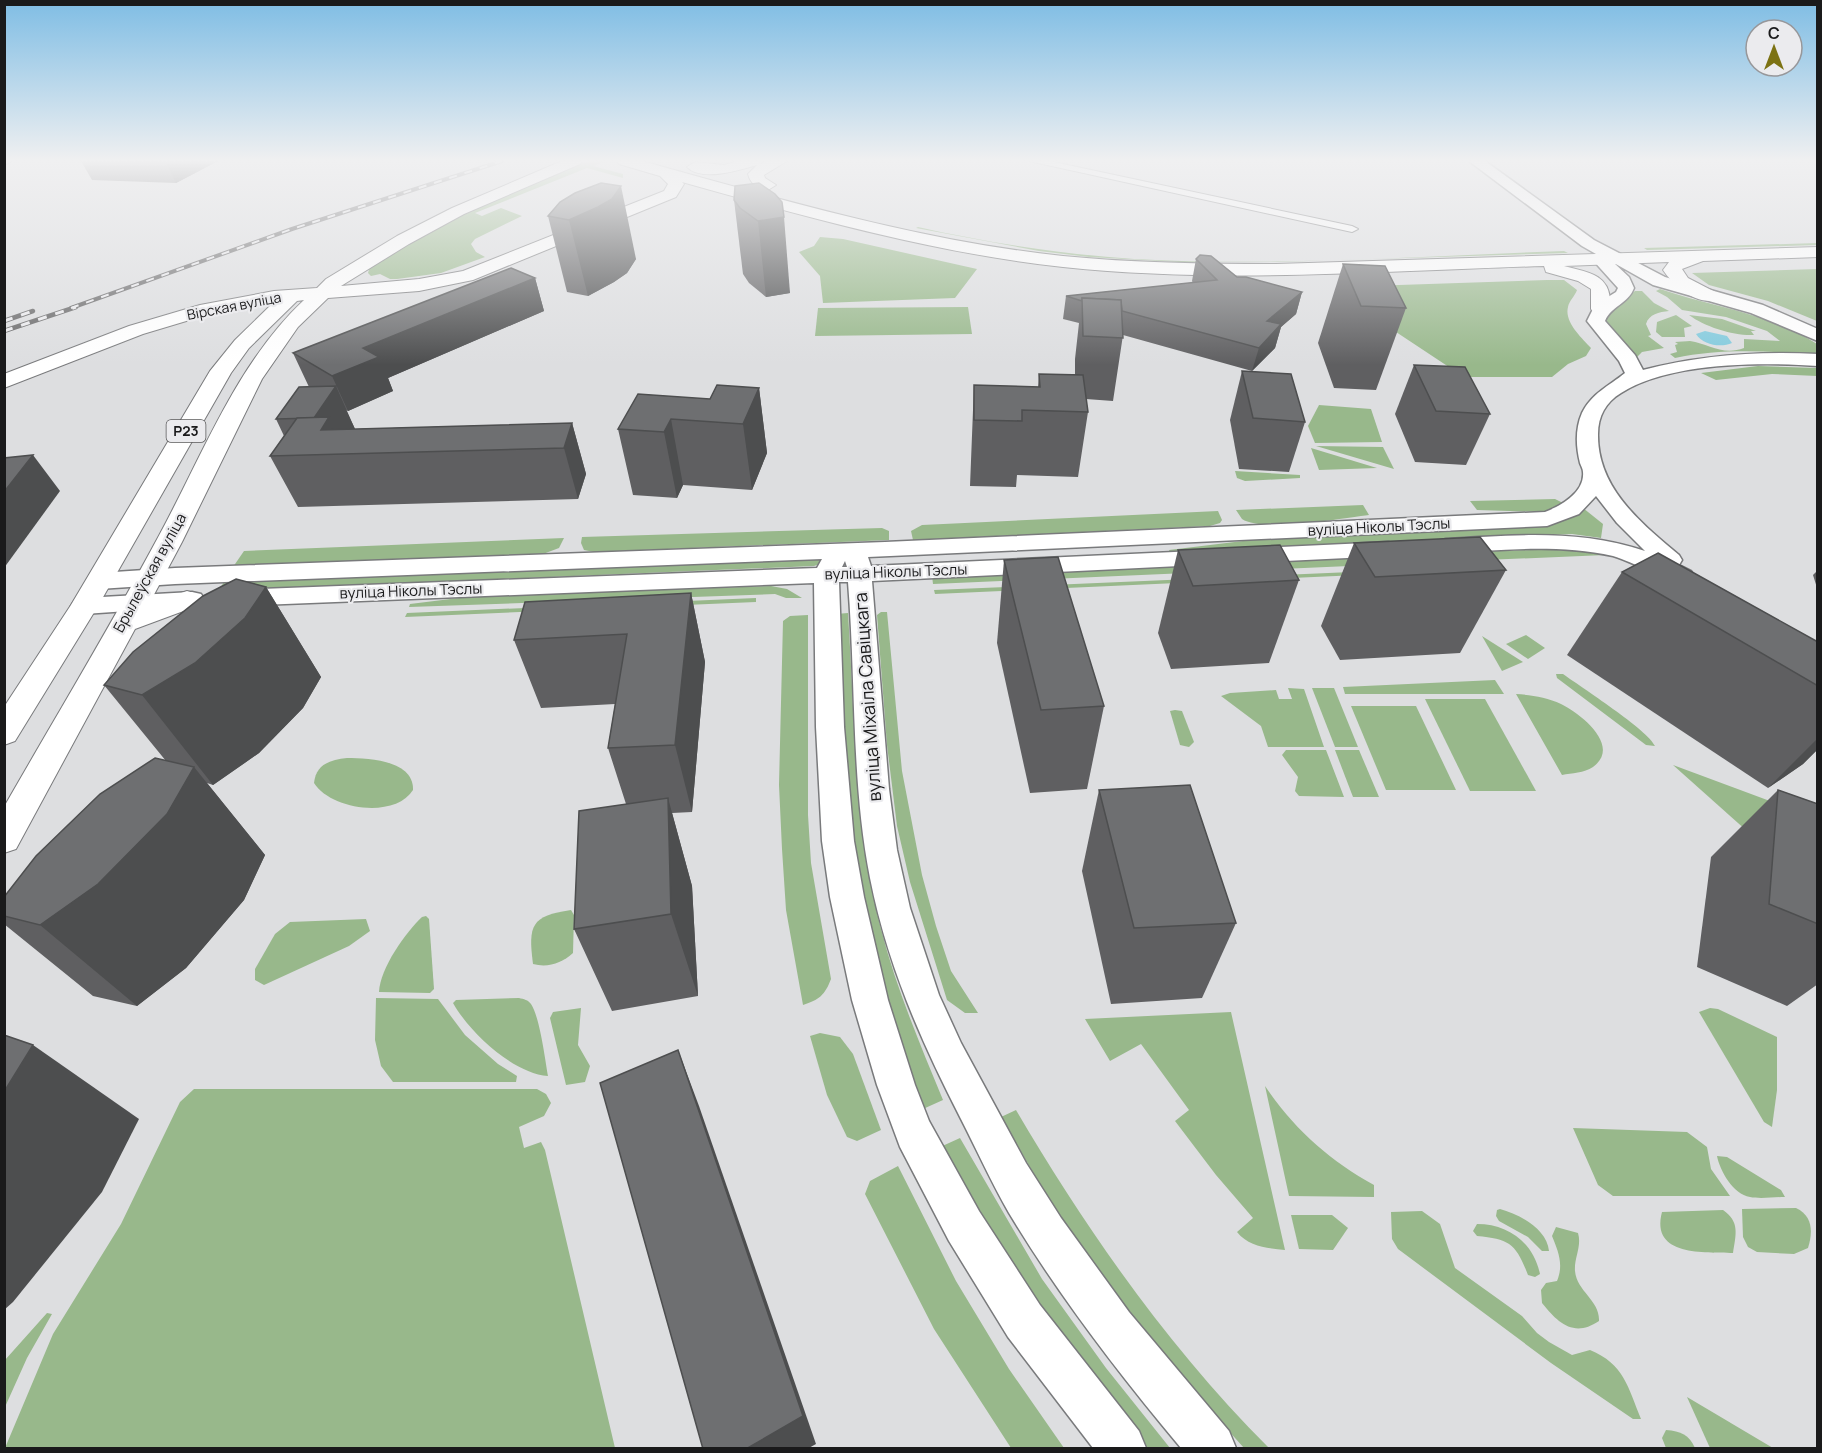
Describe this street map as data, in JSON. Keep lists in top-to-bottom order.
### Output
{
  "streets": {
    "main road": [
      "Вірская вуліца",
      "Р23",
      "вуліца Ніколы Тэслы",
      "Брылеўская вуліца",
      "вуліца Міхаіла Савіцкага"
    ]
  },
  "crossings": [
    ["Вірская вуліца", "Брылеўская вуліца"],
    ["вуліца Ніколы Тэслы", "Брылеўская вуліца"],
    ["вуліца Ніколы Тэслы", "вуліца Міхаіла Савіцкага"]
  ],
  "north": "top"
}
